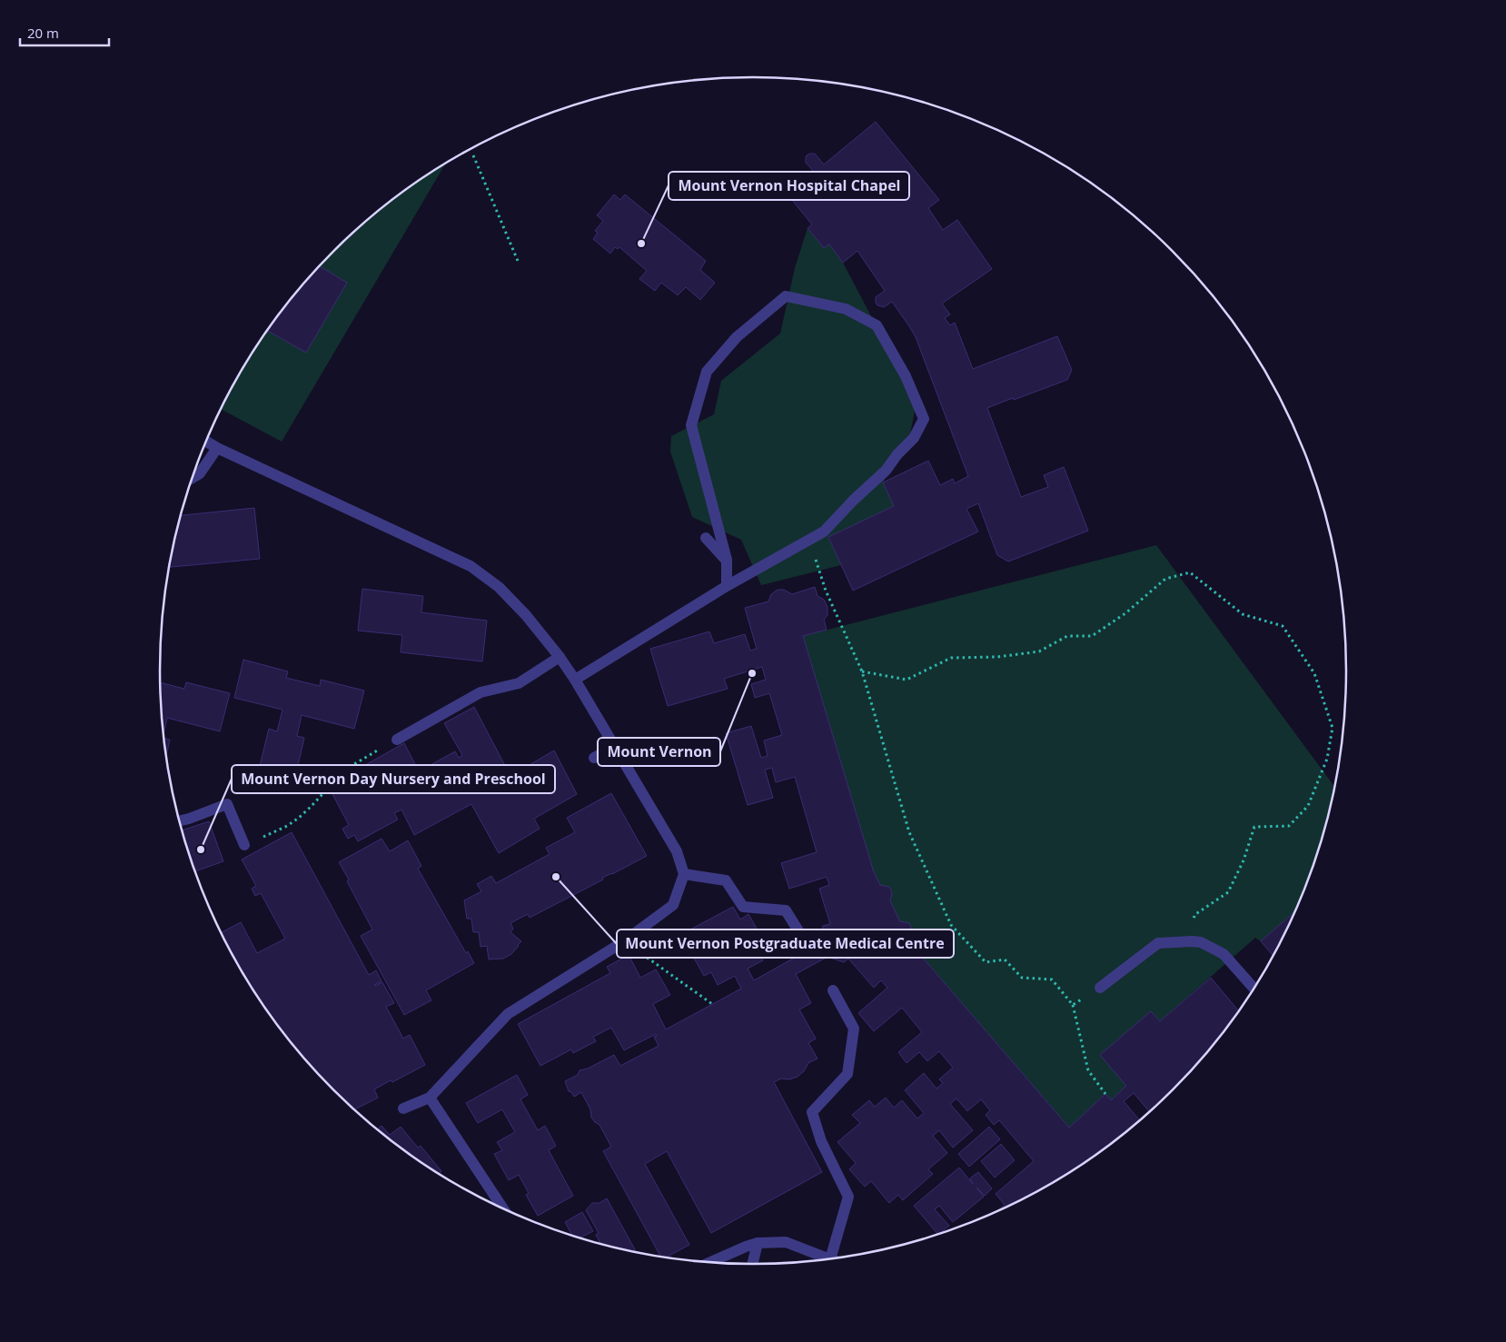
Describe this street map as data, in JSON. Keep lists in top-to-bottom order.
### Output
{
  "places": [
    "Mount Vernon Hospital Chapel",
    "Mount Vernon",
    "Mount Vernon Day Nursery and Preschool",
    "Mount Vernon Postgraduate Medical Centre"
  ],
  "scale_bar": "20 m"
}
